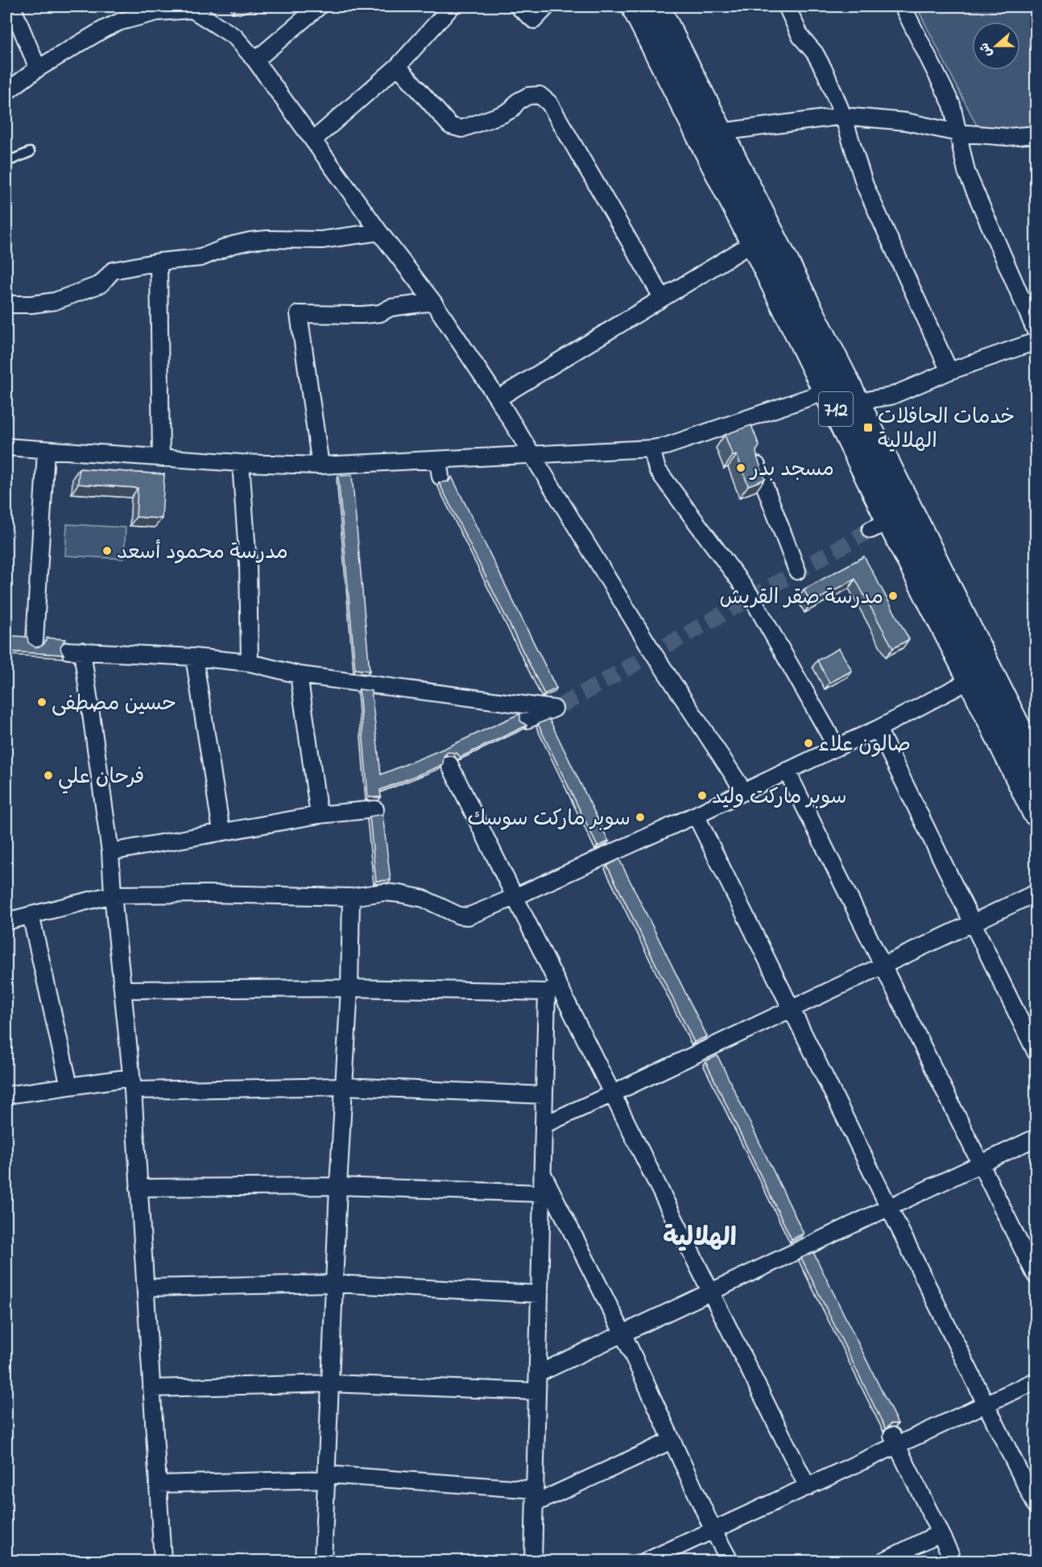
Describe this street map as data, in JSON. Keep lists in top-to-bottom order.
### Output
{
  "streets": {
    "main road": ["712"]
  },
  "districts": ["الهلالية"],
  "places": {
    "transit": ["خدمات الحافلات الهلالية"],
    "other": [
      "مسجد بدر",
      "مدرسة محمود أسعد",
      "مدرسة صقر القريش",
      "حسين مصطفى",
      "صالون علاء",
      "فرحان علي",
      "سوبر ماركت وليد",
      "سوبر ماركت سوسك"
    ]
  },
  "north": "left"
}
